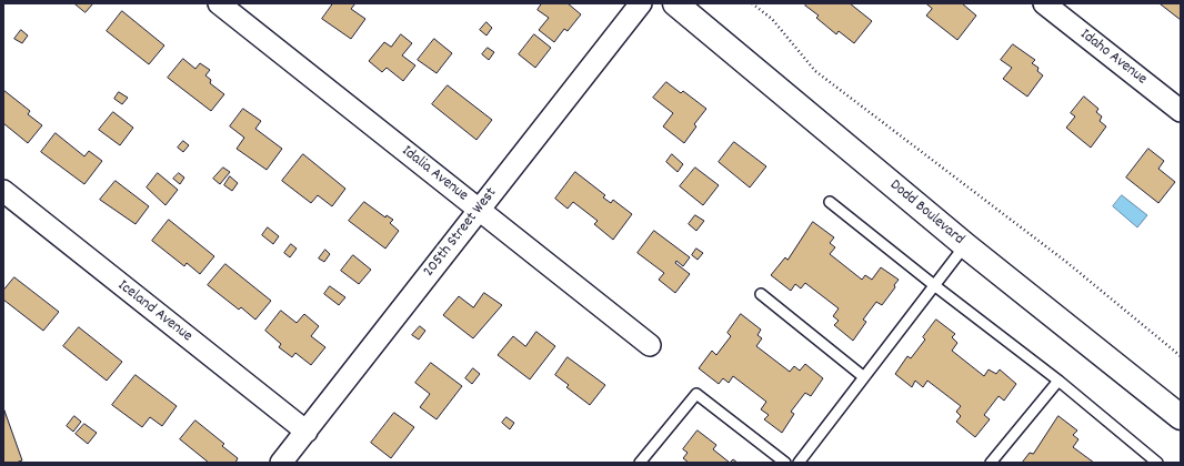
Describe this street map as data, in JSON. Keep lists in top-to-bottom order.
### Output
{
  "streets": {
    "main road": ["Dodd Boulevard"],
    "street": [
      "Idaho Avenue",
      "Idalia Avenue",
      "205th Street West",
      "Iceland Avenue"
    ]
  },
  "crossings": [
    ["Idalia Avenue", "205th Street West"],
    ["205th Street West", "Iceland Avenue"]
  ]
}
